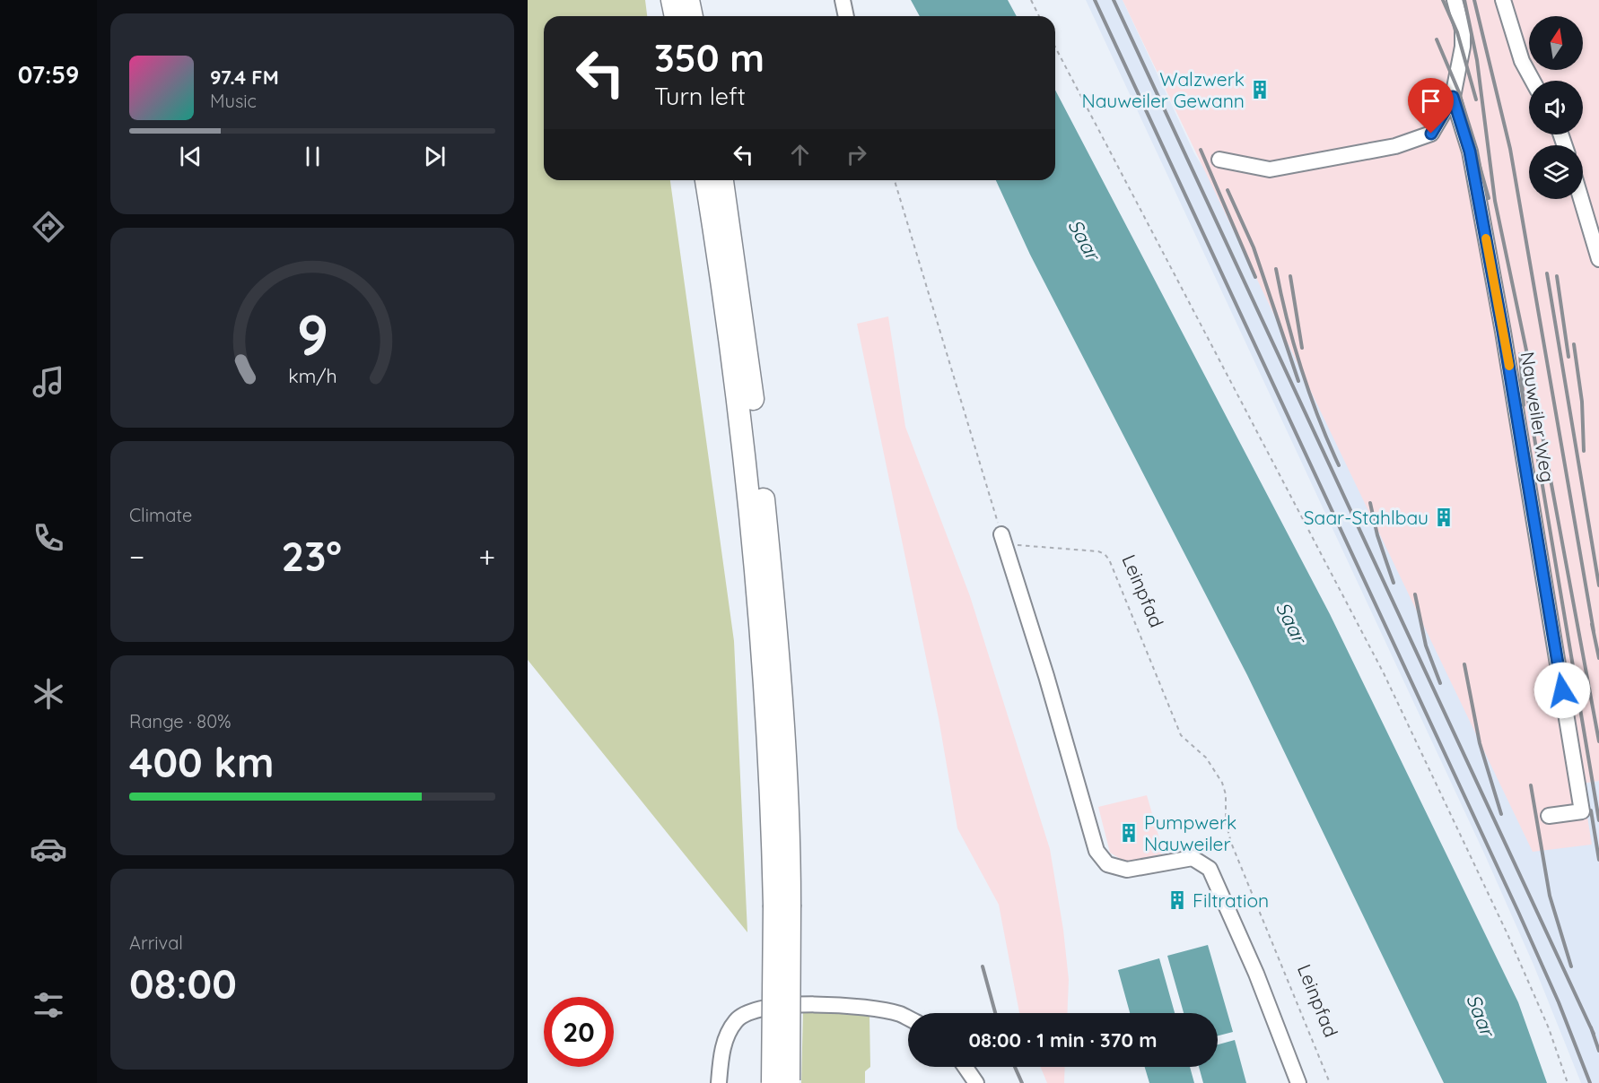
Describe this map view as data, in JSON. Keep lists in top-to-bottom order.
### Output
{
  "streets": {
    "street": ["Nauweiler Weg"],
    "path": ["Leinpfad"]
  },
  "water": ["Saar"],
  "places": {
    "building": [
      "Walzwerk Nauweiler Gewann",
      "Saar-Stahlbau",
      "Pumpwerk Nauweiler",
      "Filtration"
    ]
  },
  "north": "top",
  "page": {
    "tabs": "07:59",
    "turn": ["350 m", "Turn left"],
    "song": ["97.4 FM", "Music"],
    "tile": [
      "Climate",
      ["Range · 80%", "400 km"],
      ["Arrival", "08:00"]
    ],
    "heat": ["−", "23°", "+"],
    "limit": "20",
    "trip": "08:00 · 1 min · 370 m",
    "gauge": ["9", "km/h"]
  }
}
